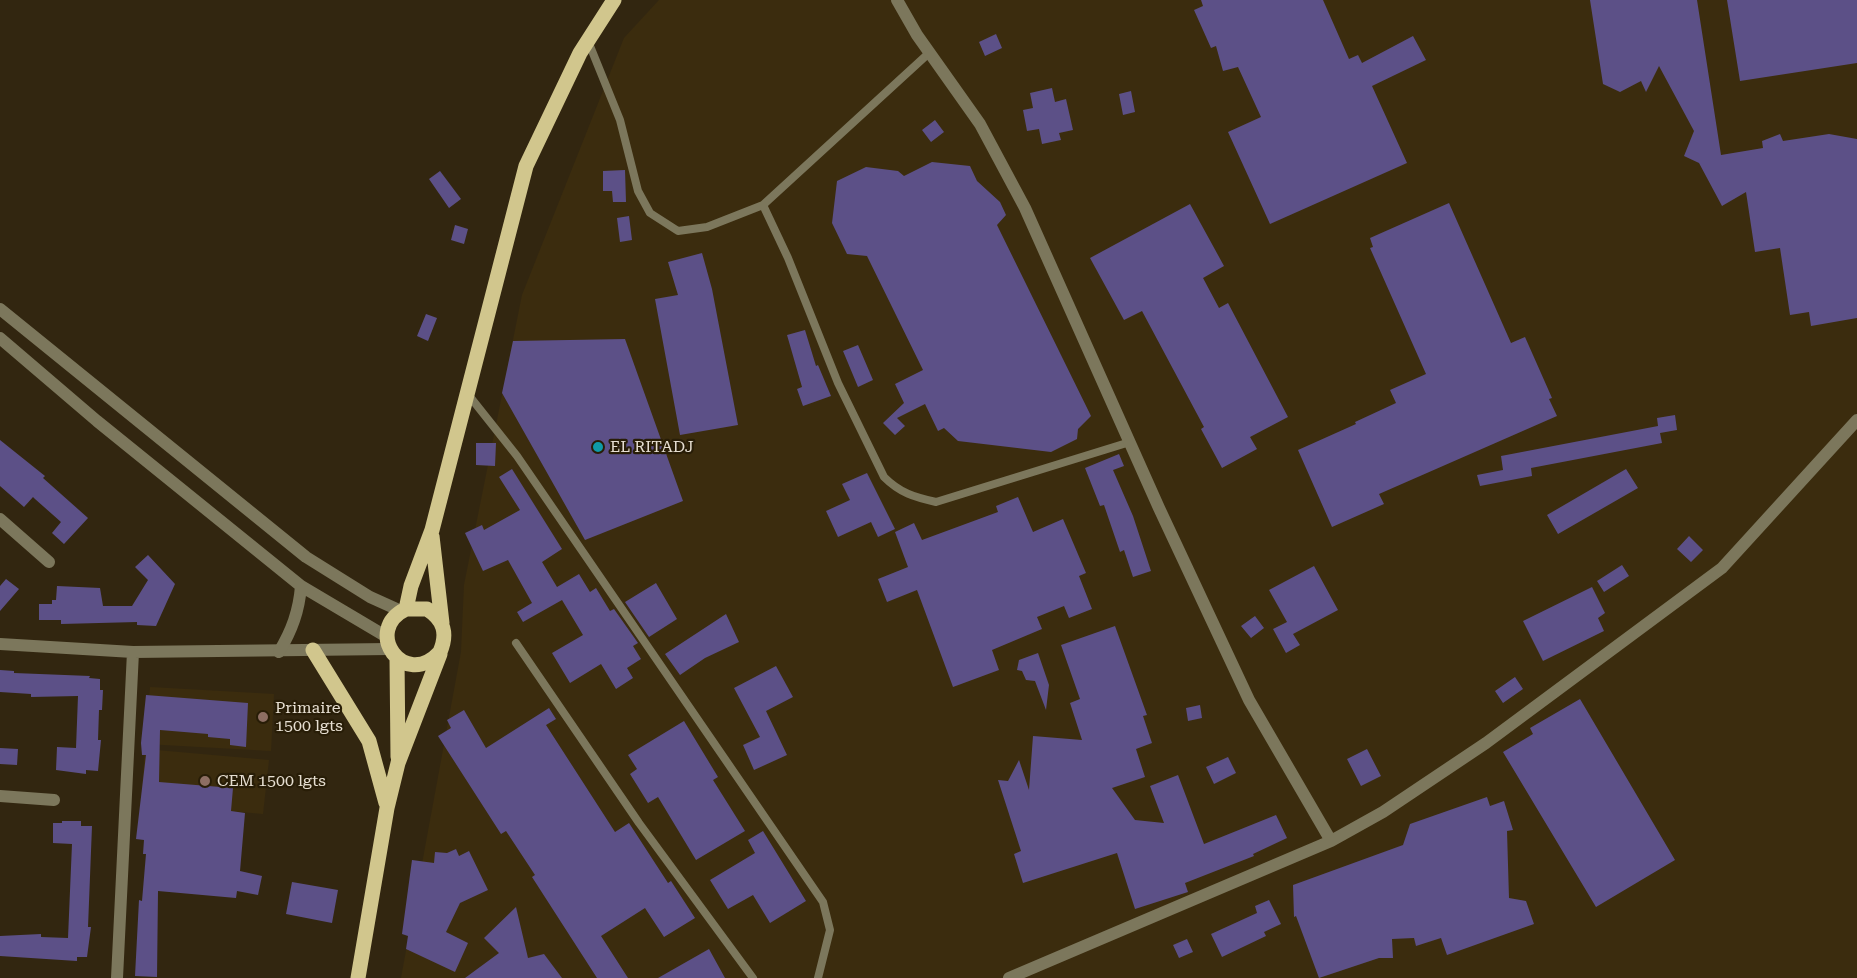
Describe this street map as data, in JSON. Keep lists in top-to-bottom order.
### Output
{
  "places": ["EL RITADJ", "Primaire 1500 lgts", "CEM 1500 lgts"]
}
